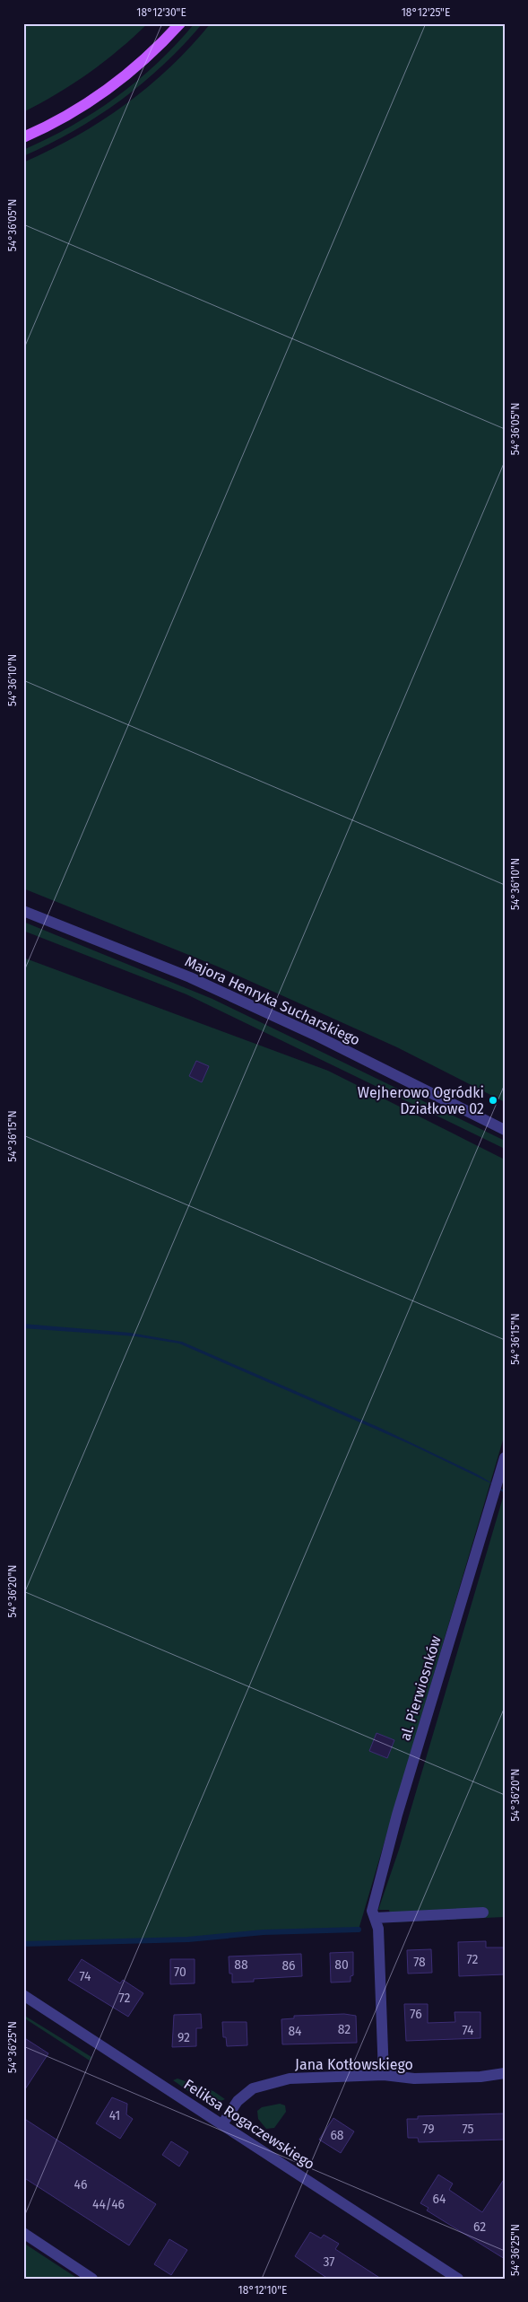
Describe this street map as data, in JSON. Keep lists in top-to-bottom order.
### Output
{
  "streets": {
    "street": [
      "Majora Henryka Sucharskiego",
      "al. Pierwiosnków",
      "Jana Kotłowskiego",
      "Feliksa Rogaczewskiego"
    ]
  },
  "crossings": [
    ["al. Pierwiosnków", "Jana Kotłowskiego"],
    ["Jana Kotłowskiego", "Feliksa Rogaczewskiego"]
  ],
  "places": ["Wejherowo Ogródki Działkowe 02"],
  "house_numbers": [
    "72",
    "78",
    "88",
    "80",
    "86",
    "70",
    "74",
    "72",
    "76",
    "82",
    "74",
    "84",
    "92",
    "41",
    "79",
    "75",
    "68",
    "46",
    "64",
    "44/46",
    "62",
    "37"
  ],
  "coordinates": [
    "18°12'30\"E",
    "18°12'25\"E",
    "54°36'05\"N",
    "54°36'10\"N",
    "54°36'15\"N",
    "54°36'20\"N",
    "54°36'25\"N",
    "18°12'10\"E"
  ]
}
